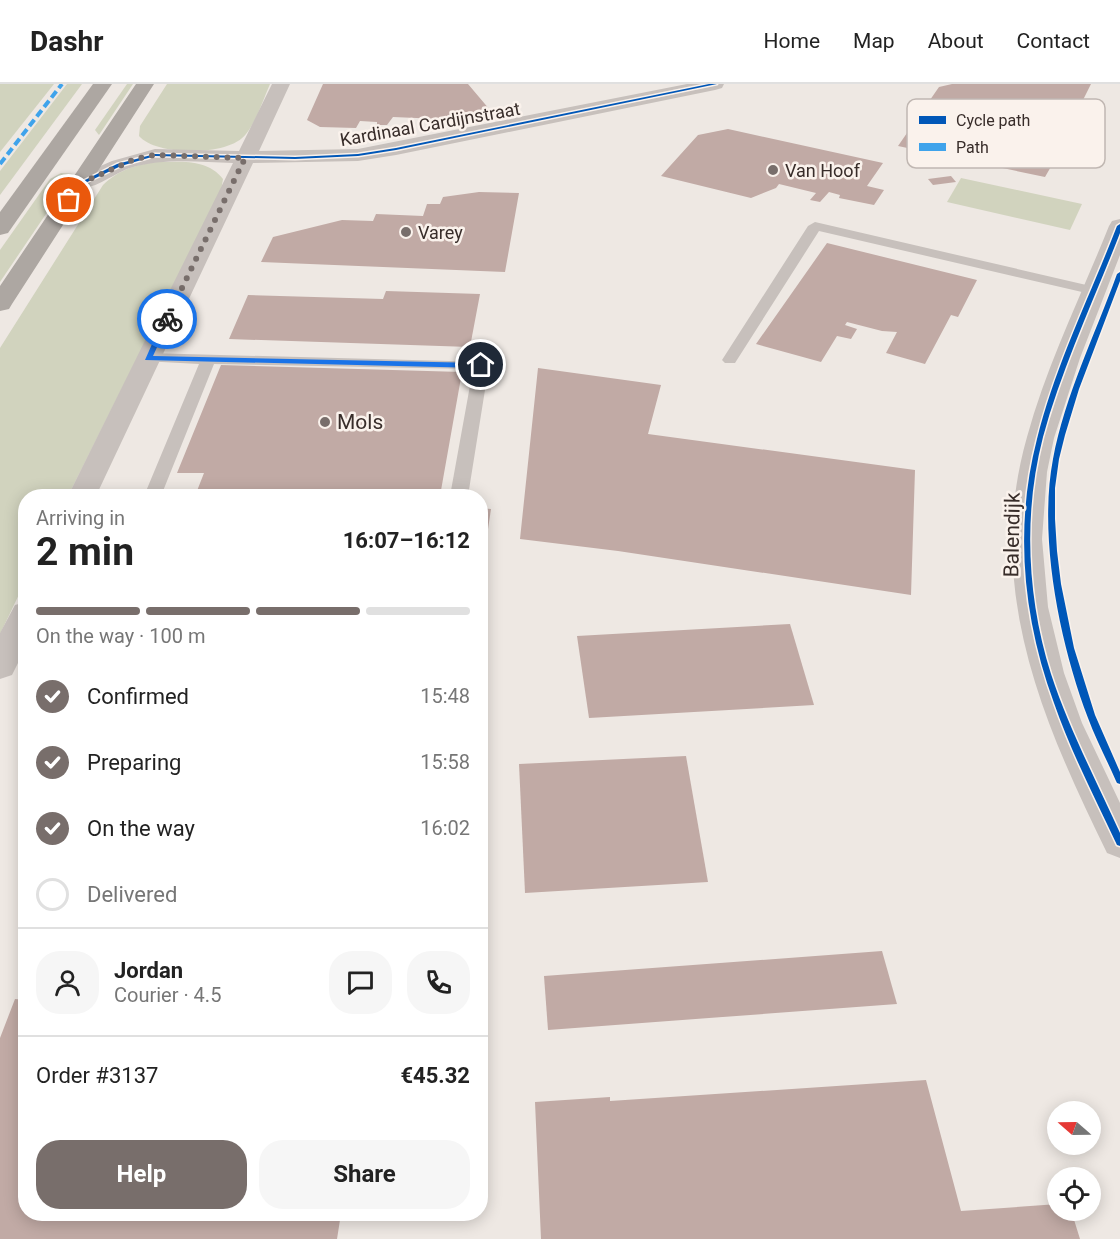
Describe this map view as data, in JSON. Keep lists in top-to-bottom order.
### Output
{
  "streets": {
    "street": ["Kardinaal Cardijnstraat", "Balendijk"]
  },
  "places": ["Van Hoof", "Varey", "Mols"],
  "legend": ["Cycle path", "Path"],
  "north": "left",
  "page": {
    "header": "Dashr",
    "nav": [
      "Home",
      "Map",
      "About",
      "Contact"
    ],
    "heading": ["2 min", "Arriving in", "16:07–16:12"],
    "panel": [
      "Jordan",
      "Courier · 4.5",
      "Order #3137",
      "€45.32"
    ],
    "bar": "On the way · 100 m",
    "list": [
      ["Confirmed", "15:48"],
      ["Preparing", "15:58"],
      ["On the way", "16:02"],
      "Delivered"
    ],
    "buttons": ["Help", "Share"]
  }
}
